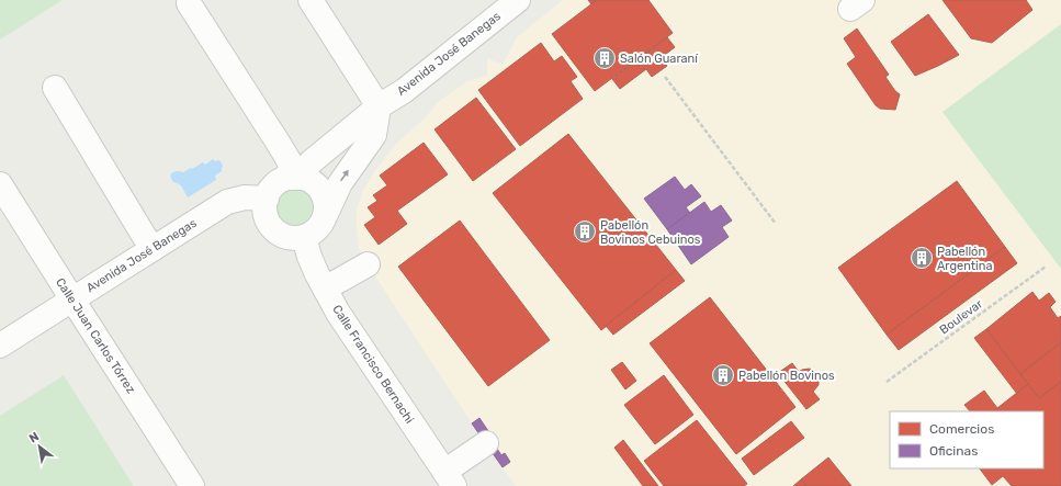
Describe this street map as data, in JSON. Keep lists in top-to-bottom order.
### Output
{
  "streets": {
    "street": ["Avenida José Banegas", "Calle Juan Carlos Tórrez", "Calle Francisco Bernachi"],
    "path": ["Boulevar"]
  },
  "crossings": [
    ["Avenida José Banegas", "Calle Juan Carlos Tórrez"],
    ["Avenida José Banegas", "Calle Francisco Bernachi"]
  ],
  "places": {
    "building": [
      "Salón Guaraní",
      "Pabellón Bovinos Cebuinos",
      "Pabellón Argentina",
      "Pabellón Bovinos"
    ]
  },
  "legend": ["Comercios", "Oficinas"],
  "north": "top left"
}
